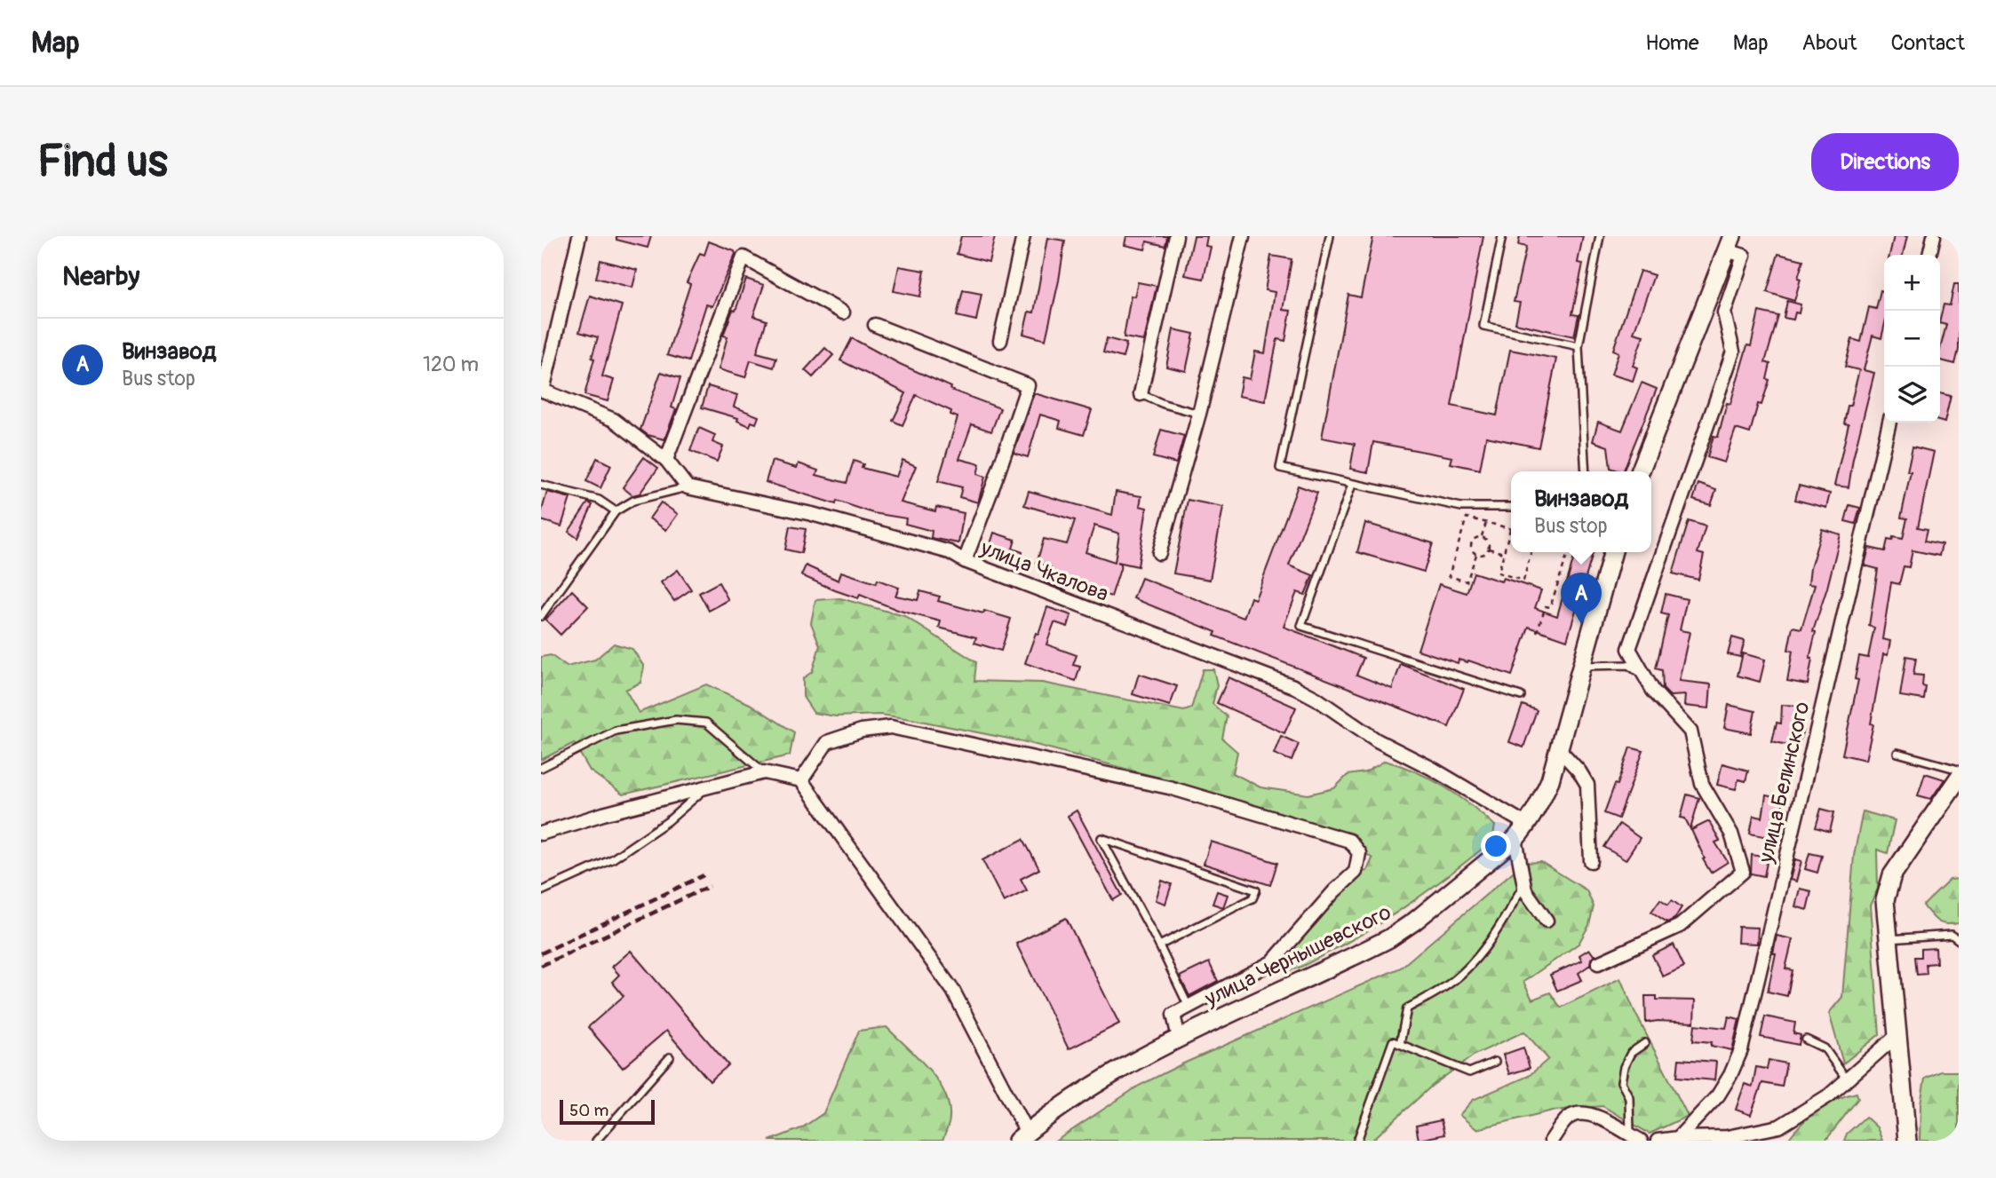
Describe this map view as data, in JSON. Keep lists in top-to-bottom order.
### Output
{
  "streets": {
    "main road": ["улица Чернышевского"],
    "street": ["улица Чкалова", "улица Белинского"]
  },
  "crossings": [
    ["улица Чкалова", "улица Чернышевского"]
  ],
  "scale_bar": "50 m",
  "page": {
    "header": "Map",
    "nav": [
      "Home",
      "Map",
      "About",
      "Contact"
    ],
    "buttons": "Directions",
    "title": "Find us",
    "heading": "Nearby",
    "map_buttons": ["+", "−"],
    "list": [
      {
        "mark": "A",
        "name": "Винзавод",
        "note": "Bus stop",
        "value": "120 m"
      }
    ],
    "popup": ["Винзавод", "Bus stop"],
    "pins": "A",
    "scale": "50 m"
  }
}
